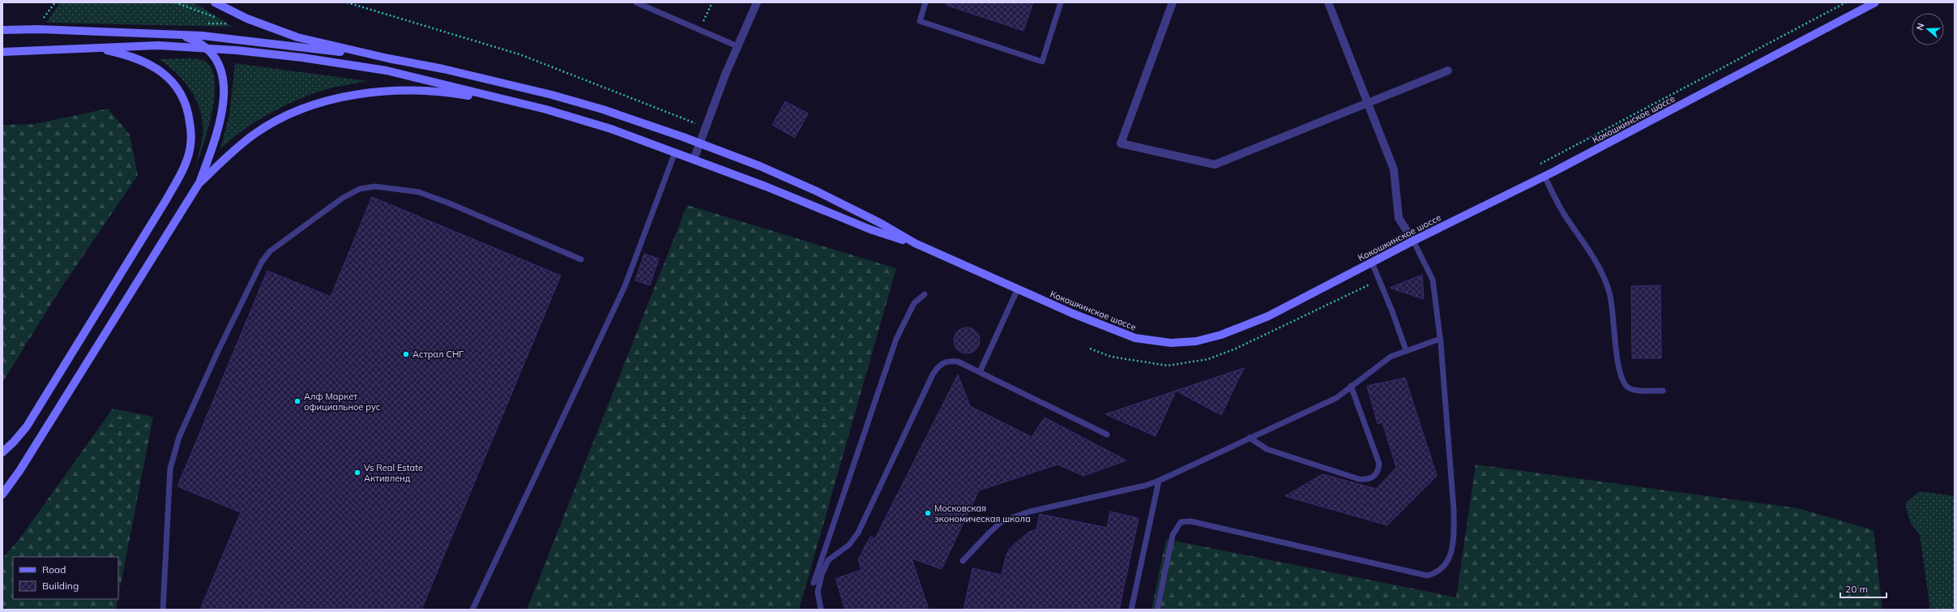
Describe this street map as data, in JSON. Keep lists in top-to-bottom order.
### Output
{
  "streets": {
    "main road": ["Кокошкинское шоссе"]
  },
  "places": [
    "Астрал СНГ",
    "Алф Маркет официальное рус",
    "Vs Real Estate Активленд",
    "Московская экономическая школа"
  ],
  "legend": ["Road", "Building"],
  "scale_bar": "20 m",
  "north": "left"
}
